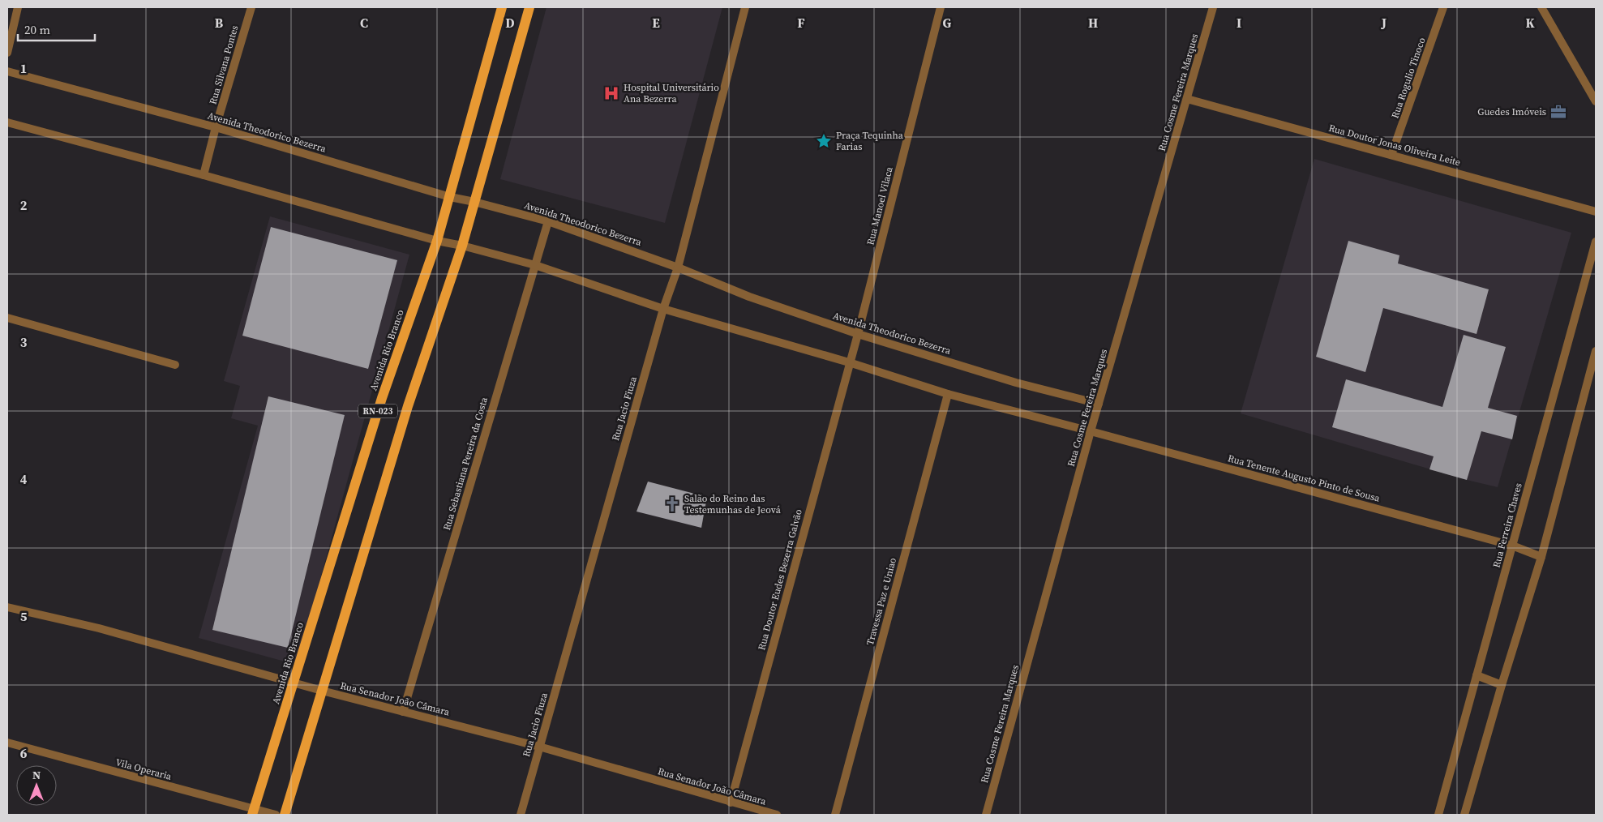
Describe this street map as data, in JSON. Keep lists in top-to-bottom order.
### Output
{
  "streets": {
    "main road": ["Avenida Rio Branco", "RN-023"],
    "street": [
      "Rua Silvana Pontes",
      "Rua Rogulio Tinoco",
      "Rua Cosme Fereira Marques",
      "Avenida Theodorico Bezerra",
      "Rua Doutor Jonas Oliveira Leite",
      "Rua Manoel Vilaca",
      "Rua Jacio Fiuza",
      "Rua Sebastiana Pereira da Costa",
      "Rua Tenente Augusto Pinto de Sousa",
      "Rua Ferreira Chaves",
      "Rua Doutor Eudes Bezerra Galvão",
      "Travessa Paz e Uniao",
      "Rua Senador João Câmara",
      "Vila Operaria"
    ]
  },
  "crossings": [
    ["Rua Silvana Pontes", "Avenida Theodorico Bezerra"],
    ["Rua Rogulio Tinoco", "Rua Doutor Jonas Oliveira Leite"],
    ["Rua Cosme Fereira Marques", "Avenida Theodorico Bezerra"],
    ["Rua Cosme Fereira Marques", "Rua Doutor Jonas Oliveira Leite"],
    ["Rua Cosme Fereira Marques", "Rua Tenente Augusto Pinto de Sousa"],
    ["Avenida Theodorico Bezerra", "Rua Manoel Vilaca"],
    ["Avenida Theodorico Bezerra", "Avenida Rio Branco"],
    ["Avenida Theodorico Bezerra", "Rua Jacio Fiuza"],
    ["Avenida Theodorico Bezerra", "RN-023"],
    ["Avenida Theodorico Bezerra", "Rua Sebastiana Pereira da Costa"],
    ["Rua Manoel Vilaca", "Rua Doutor Eudes Bezerra Galvão"],
    ["Avenida Rio Branco", "Rua Senador João Câmara"],
    ["Avenida Rio Branco", "Vila Operaria"],
    ["Rua Jacio Fiuza", "Rua Senador João Câmara"],
    ["RN-023", "Rua Senador João Câmara"],
    ["Rua Sebastiana Pereira da Costa", "Rua Senador João Câmara"],
    ["Rua Tenente Augusto Pinto de Sousa", "Rua Ferreira Chaves"],
    ["Rua Doutor Eudes Bezerra Galvão", "Rua Senador João Câmara"]
  ],
  "places": {
    "hospital": ["Hospital Universitário Ana Bezerra"],
    "office": ["Guedes Imóveis"],
    "place": ["Praça Tequinha Farias"],
    "church": ["Salão do Reino das Testemunhas de Jeová"]
  },
  "scale_bar": "20 m",
  "north": "top",
  "grid": {
    "columns": [
      "B",
      "C",
      "D",
      "E",
      "F",
      "G",
      "H",
      "I",
      "J",
      "K"
    ],
    "rows": [
      "1",
      "2",
      "3",
      "4",
      "5",
      "6"
    ]
  }
}
